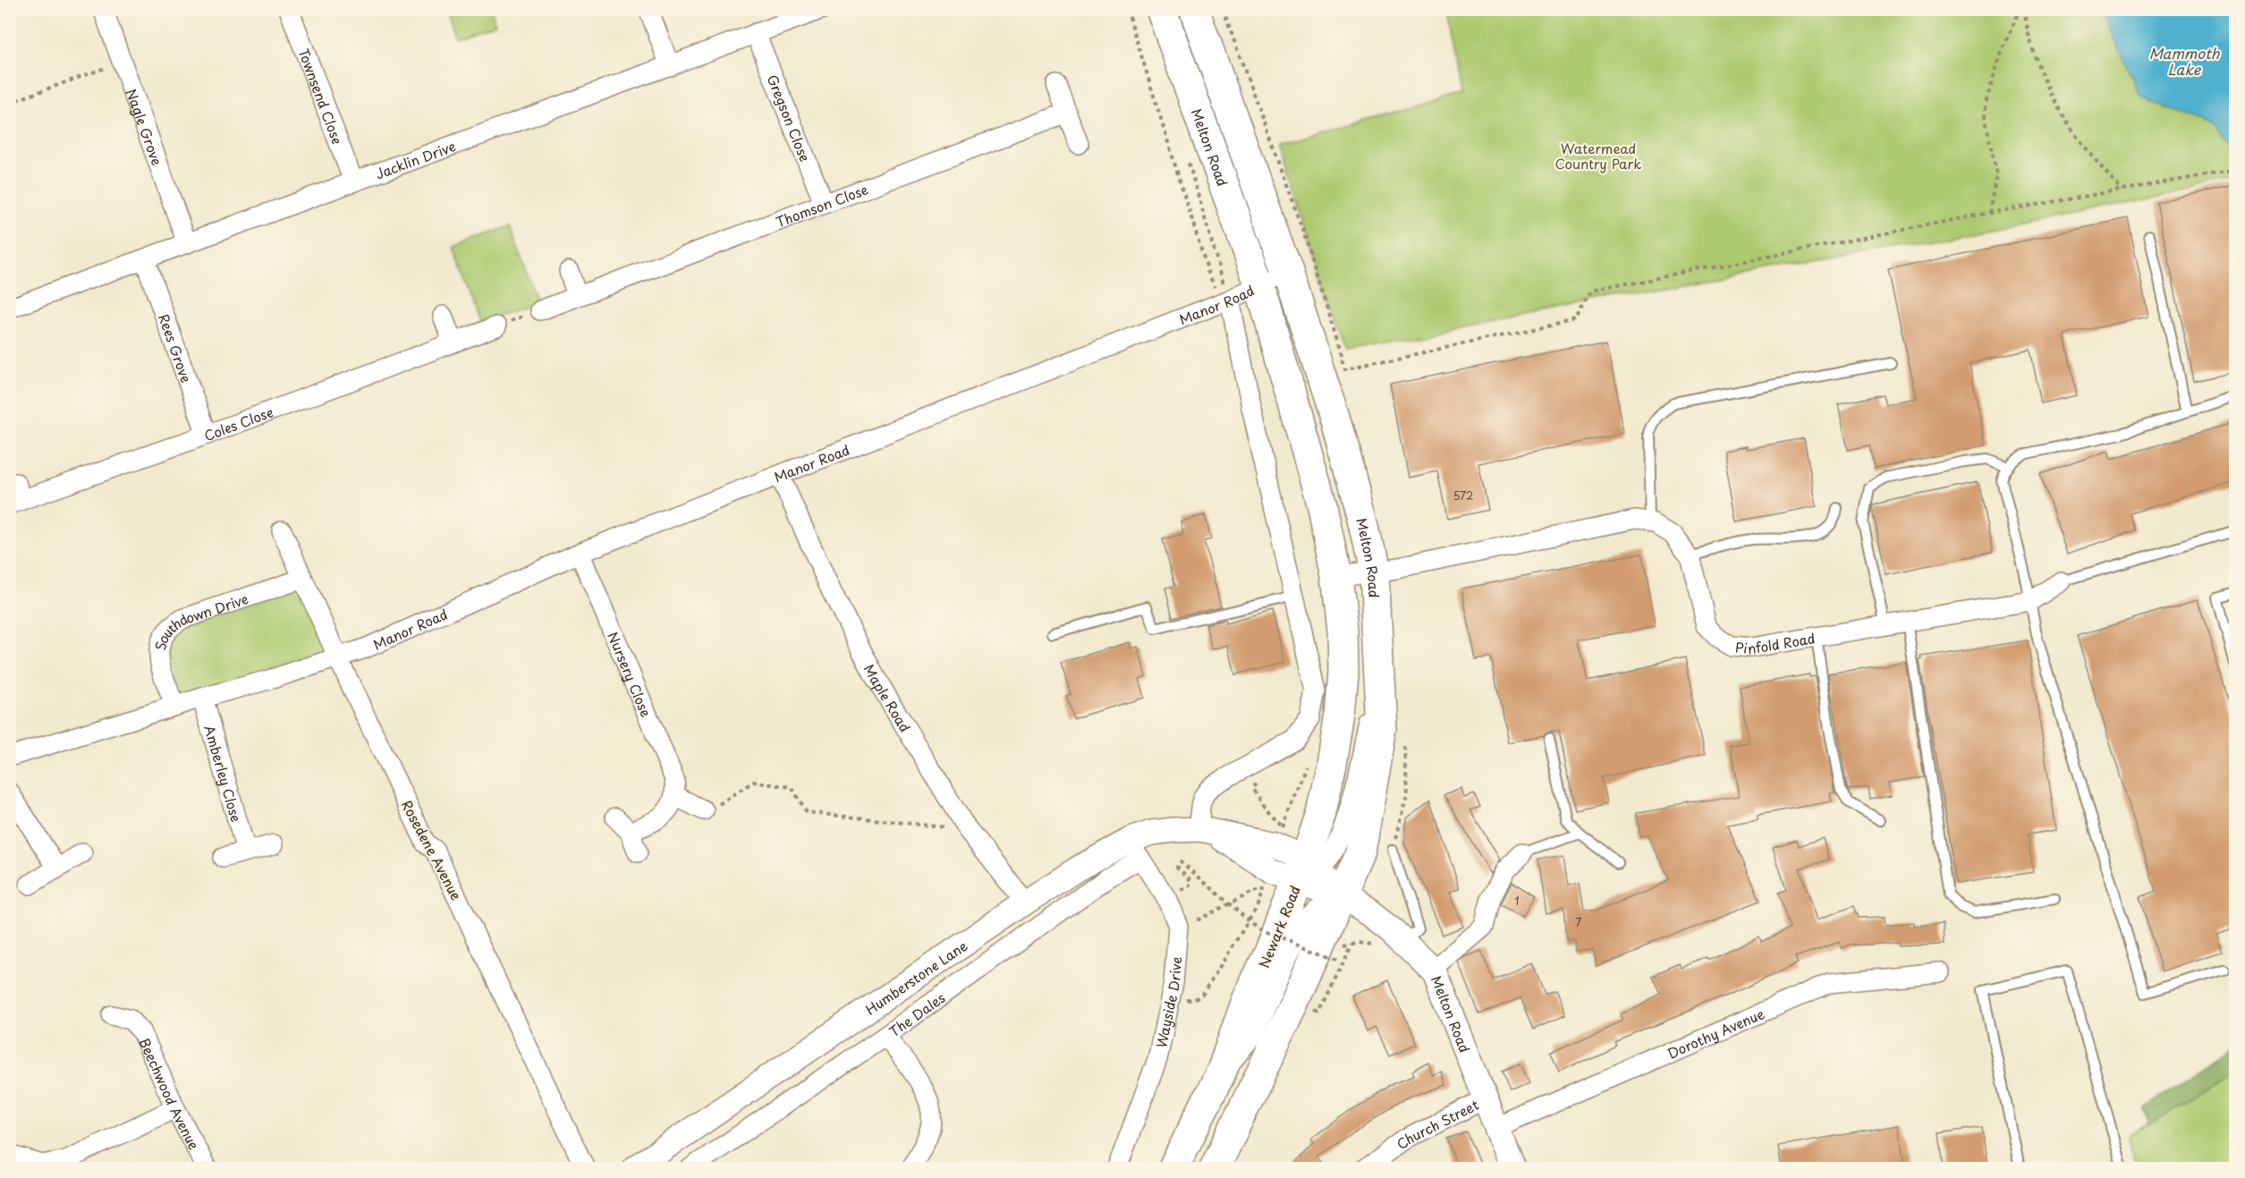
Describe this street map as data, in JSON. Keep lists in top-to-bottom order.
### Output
{
  "streets": {
    "highway": ["Melton Road", "Newark Road"],
    "street": [
      "Townsend Close",
      "Gregson Close",
      "Nagle Grove",
      "Jacklin Drive",
      "Thomson Close",
      "Manor Road",
      "Rees Grove",
      "Coles Close",
      "Southdown Drive",
      "Pinfold Road",
      "Nursery Close",
      "Maple Road",
      "Amberley Close",
      "Rosedene Avenue",
      "Humberstone Lane",
      "Wayside Drive",
      "The Dales",
      "Dorothy Avenue",
      "Beechwood Avenue",
      "Church Street"
    ]
  },
  "crossings": [
    ["Townsend Close", "Jacklin Drive"],
    ["Gregson Close", "Jacklin Drive"],
    ["Gregson Close", "Thomson Close"],
    ["Nagle Grove", "Jacklin Drive"],
    ["Melton Road", "Manor Road"],
    ["Melton Road", "Pinfold Road"],
    ["Melton Road", "Newark Road"],
    ["Melton Road", "Dorothy Avenue"],
    ["Melton Road", "Church Street"],
    ["Jacklin Drive", "Rees Grove"],
    ["Manor Road", "Nursery Close"],
    ["Manor Road", "Maple Road"],
    ["Manor Road", "Rosedene Avenue"],
    ["Rees Grove", "Coles Close"],
    ["Southdown Drive", "Rosedene Avenue"],
    ["Maple Road", "Humberstone Lane"],
    ["Humberstone Lane", "Wayside Drive"],
    ["Humberstone Lane", "The Dales"],
    ["Wayside Drive", "The Dales"]
  ],
  "water": ["Mammoth Lake"],
  "parks": ["Watermead Country Park"],
  "house_numbers": ["572", "1", "7"]
}
